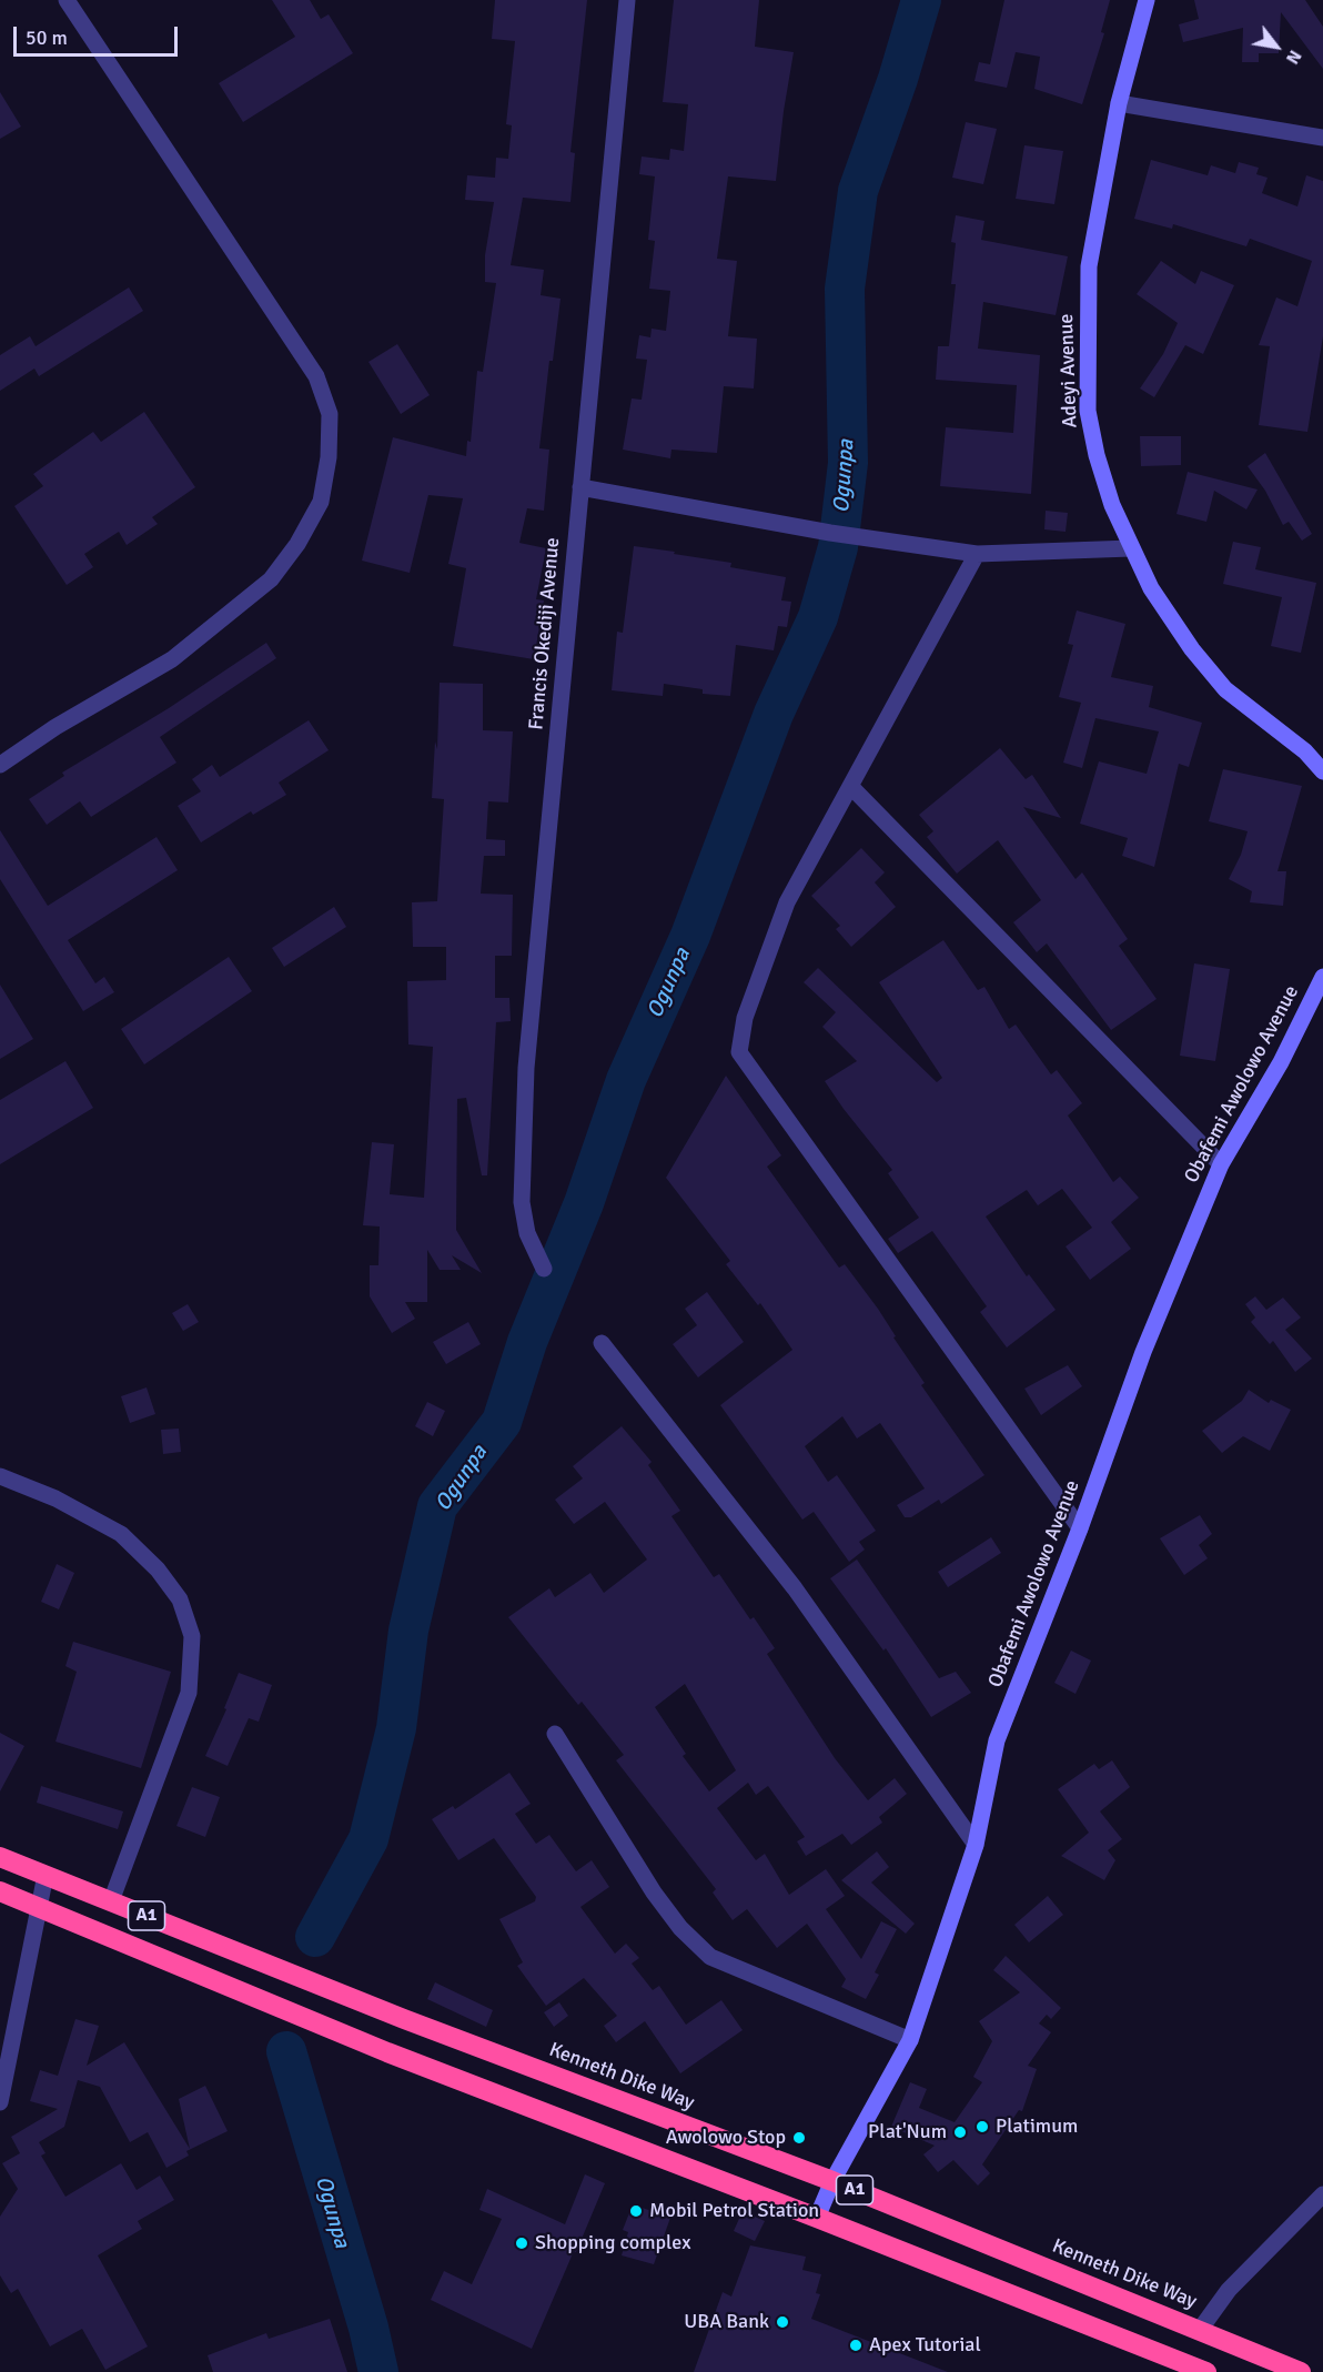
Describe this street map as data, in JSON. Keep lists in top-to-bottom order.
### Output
{
  "streets": {
    "highway": ["A1", "Kenneth Dike Way"],
    "main road": ["Adeyi Avenue", "Obafemi Awolowo Avenue"],
    "street": ["Francis Okediji Avenue"]
  },
  "crossings": [
    ["Obafemi Awolowo Avenue", "A1"],
    ["Obafemi Awolowo Avenue", "Kenneth Dike Way"]
  ],
  "water": ["Ogunpa"],
  "places": [
    "Platimum",
    "Plat'Num",
    "Awolowo Stop",
    "Mobil Petrol Station",
    "Shopping complex",
    "UBA Bank",
    "Apex Tutorial"
  ],
  "scale_bar": "50 m",
  "north": "bottom right"
}
